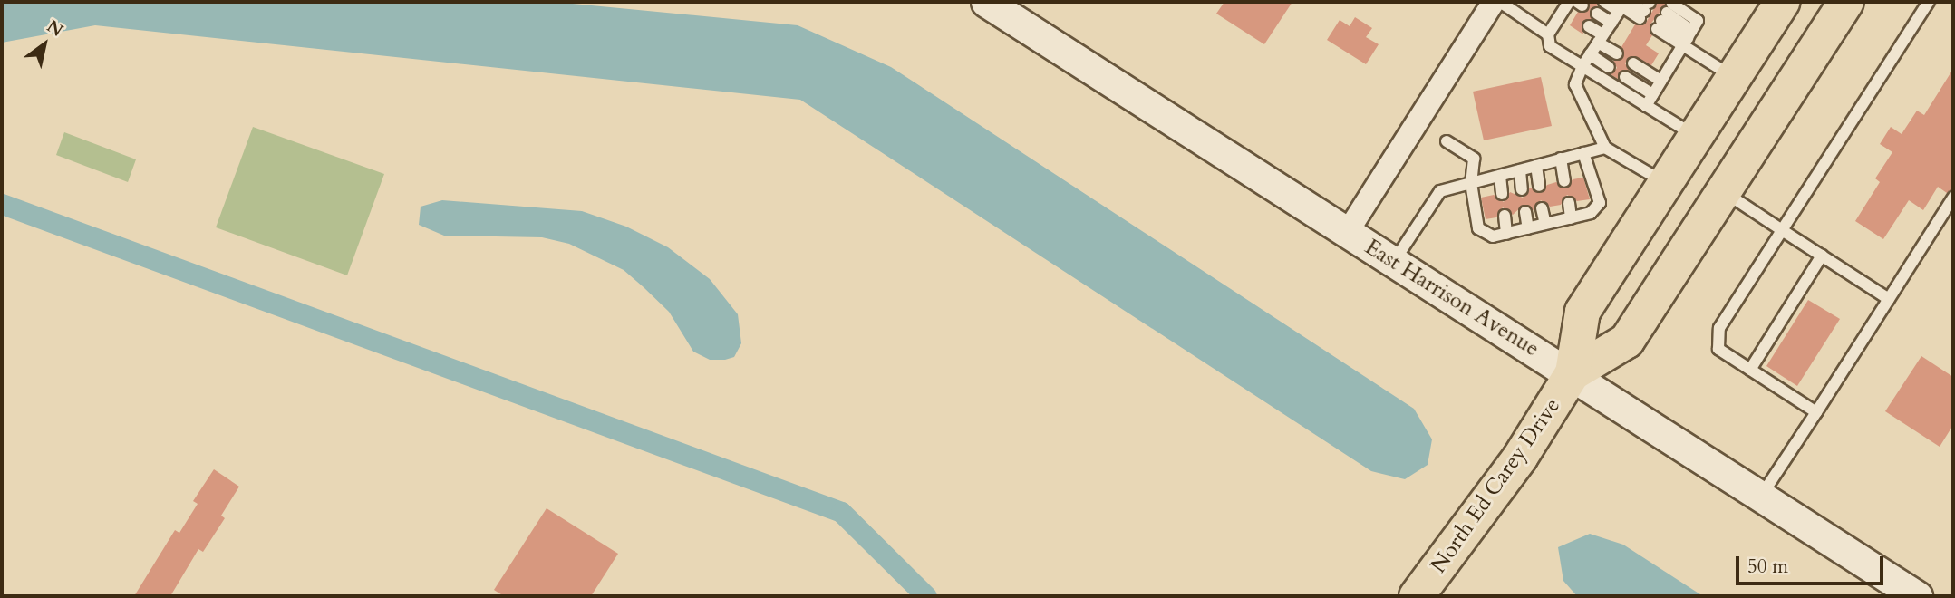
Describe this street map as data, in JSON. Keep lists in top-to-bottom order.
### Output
{
  "streets": {
    "main road": ["East Harrison Avenue", "North Ed Carey Drive"]
  },
  "crossings": [
    ["East Harrison Avenue", "North Ed Carey Drive"]
  ],
  "scale_bar": "50 m",
  "north": "top right"
}
